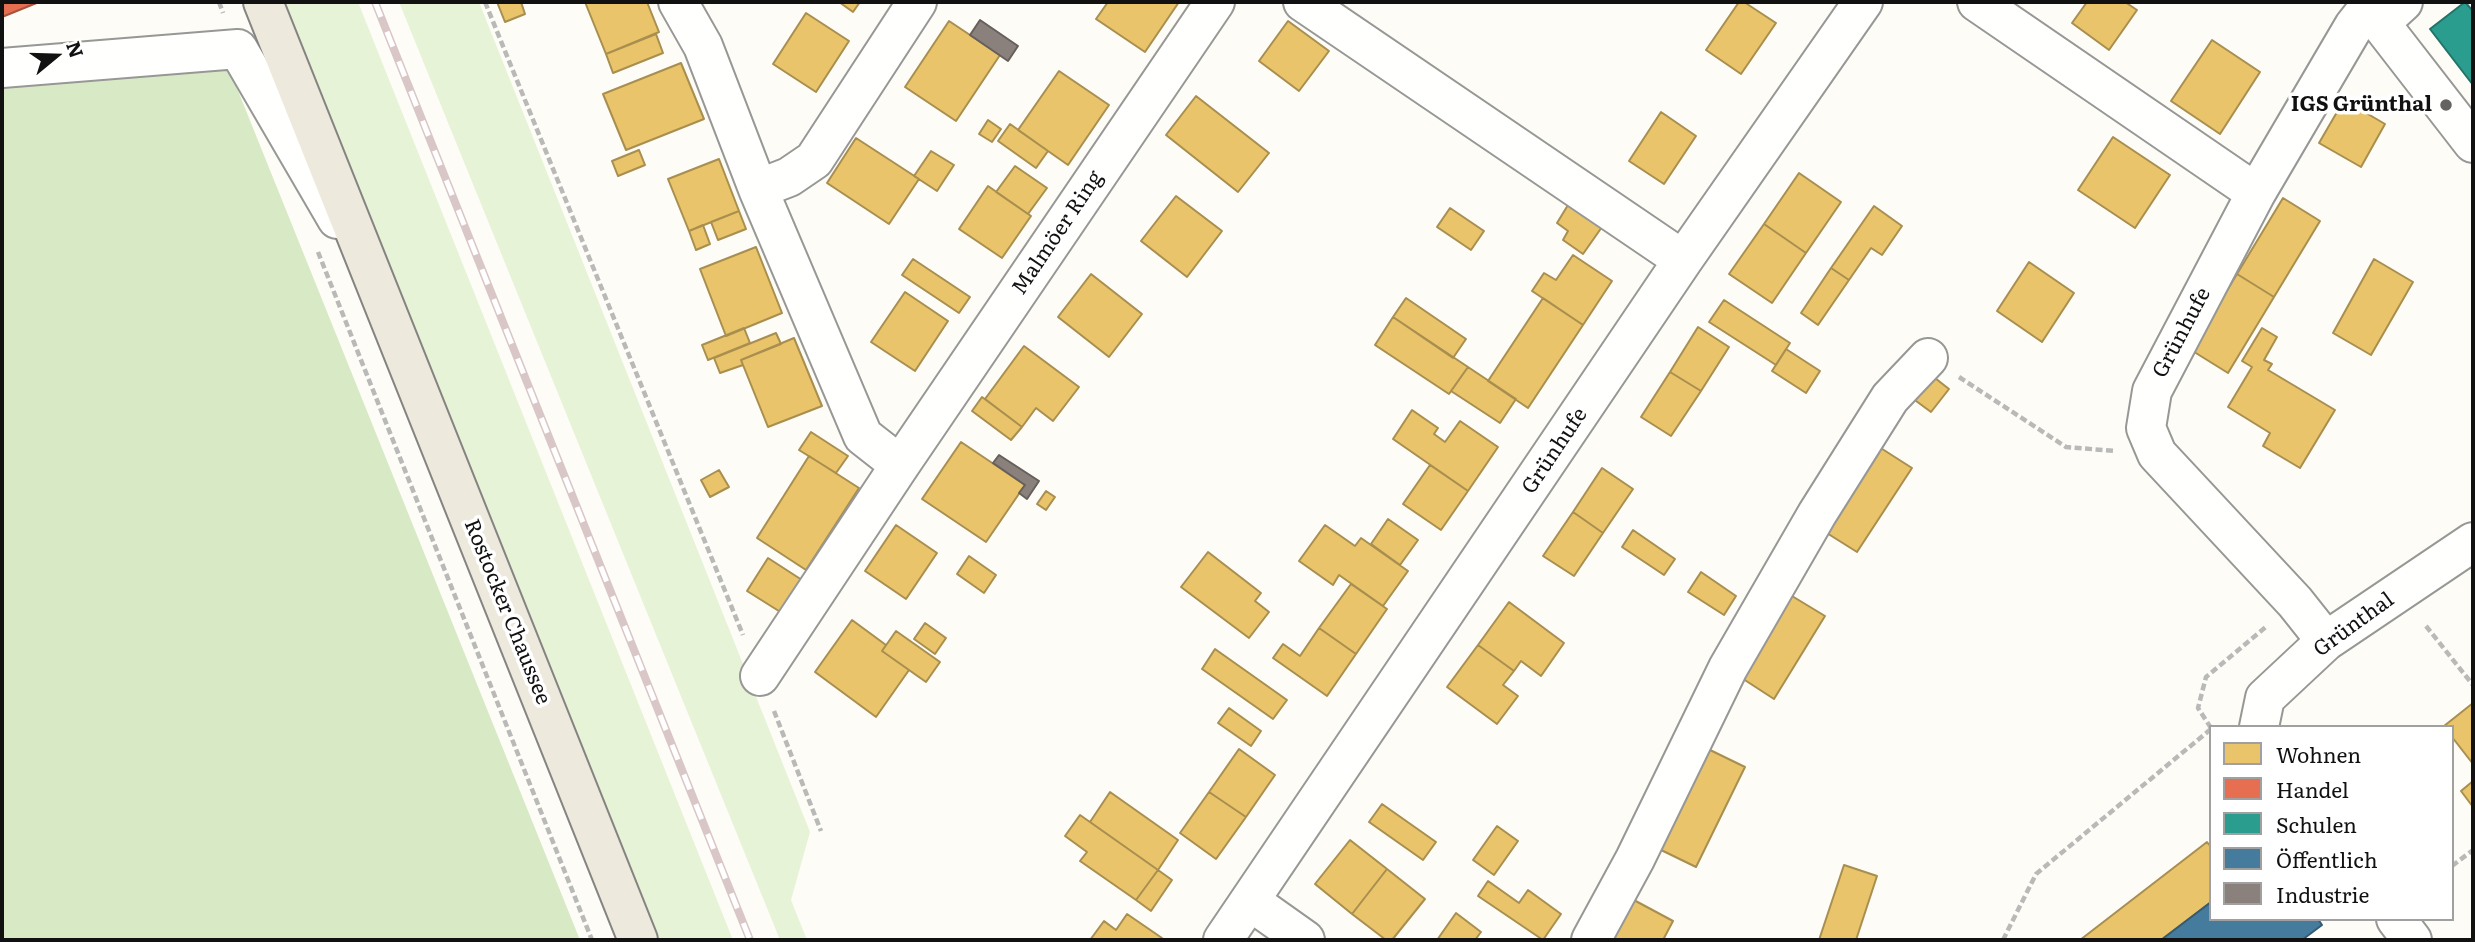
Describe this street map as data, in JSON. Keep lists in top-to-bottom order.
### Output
{
  "streets": {
    "main road": ["Rostocker Chaussee"],
    "street": ["Malmöer Ring", "Grünhufe", "Grünthal"]
  },
  "crossings": [
    ["Grünhufe", "Grünthal"]
  ],
  "places": ["IGS Grünthal"],
  "legend": [
    "Wohnen",
    "Handel",
    "Schulen",
    "Öffentlich",
    "Industrie"
  ],
  "north": "right"
}
